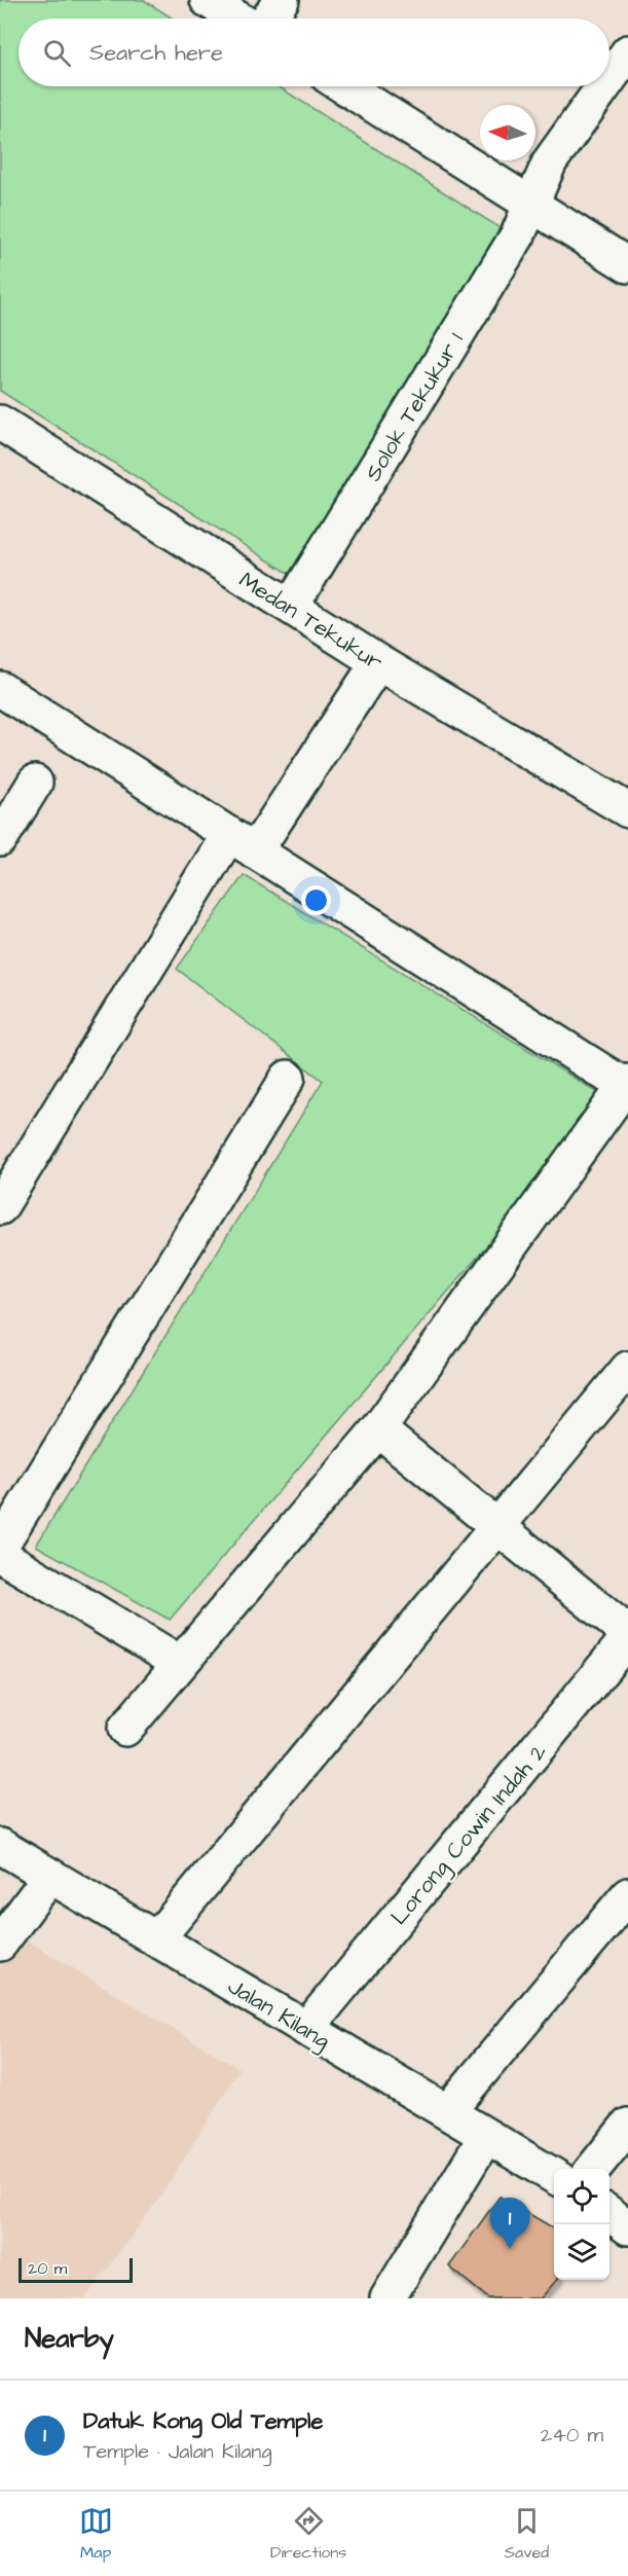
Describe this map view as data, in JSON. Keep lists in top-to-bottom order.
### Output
{
  "streets": {
    "street": [
      "Solok Tekukur 1",
      "Medan Tekukur",
      "Lorong Cowin Indah 2",
      "Jalan Kilang"
    ]
  },
  "crossings": [
    ["Solok Tekukur 1", "Medan Tekukur"],
    ["Lorong Cowin Indah 2", "Jalan Kilang"]
  ],
  "scale_bar": "20 m",
  "north": "left",
  "page": {
    "search": "Search here",
    "pins": "1",
    "scale": "20 m",
    "heading": "Nearby",
    "list": [
      {
        "mark": "1",
        "name": "Datuk Kong Old Temple",
        "note": "Temple · Jalan Kilang",
        "value": "240 m"
      }
    ],
    "nav": ["Map", "Directions", "Saved"]
  }
}
